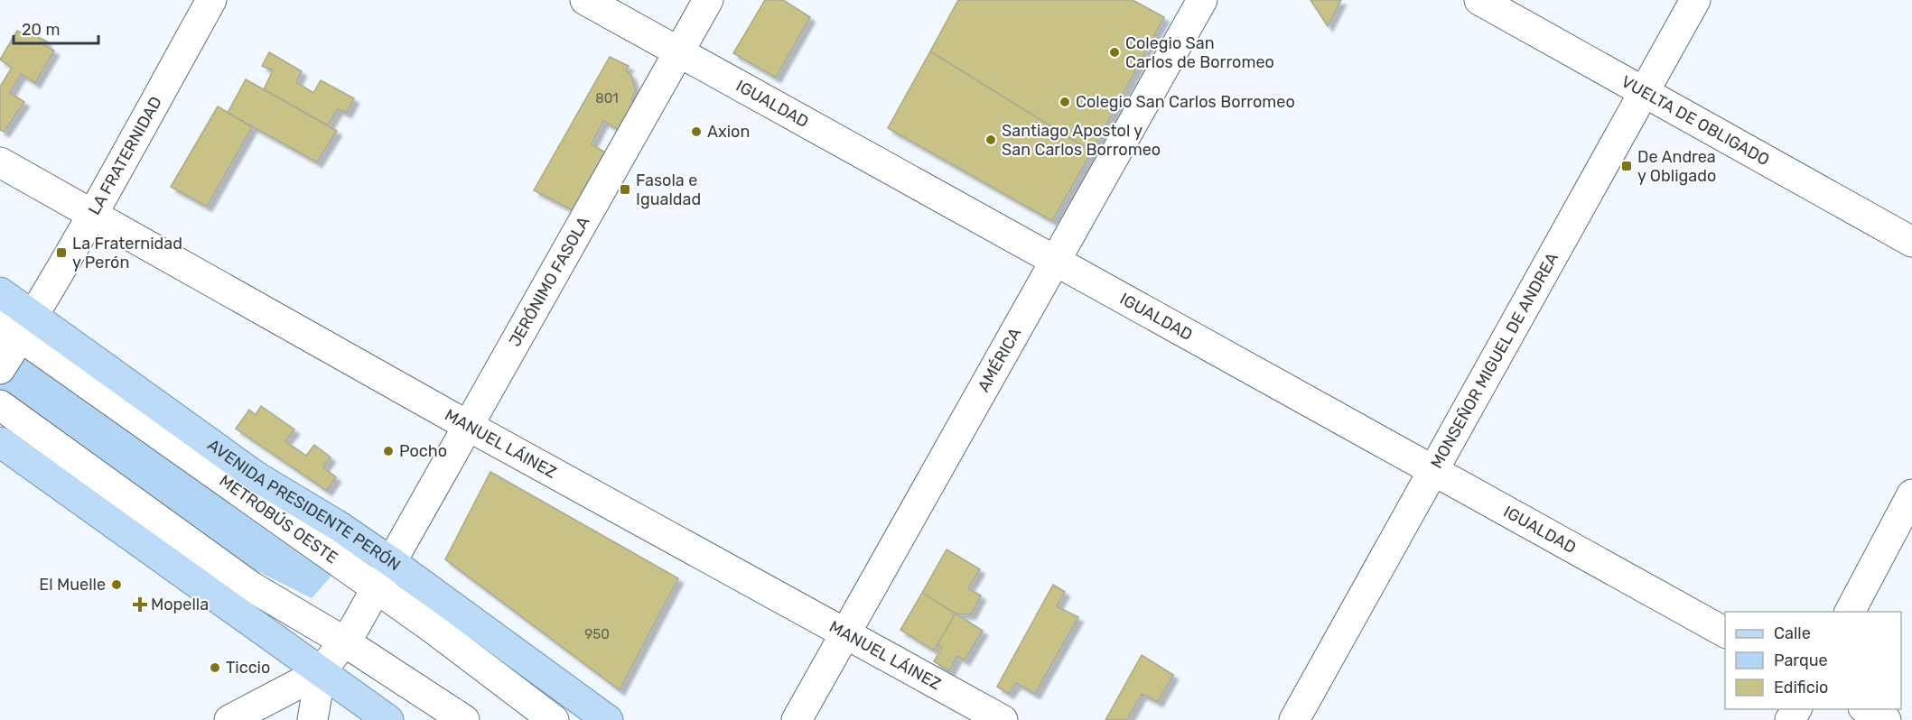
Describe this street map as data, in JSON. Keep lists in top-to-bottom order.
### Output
{
  "streets": {
    "main road": ["AVENIDA PRESIDENTE PERÓN"],
    "street": [
      "IGUALDAD",
      "VUELTA DE OBLIGADO",
      "LA FRATERNIDAD",
      "JERÓNIMO FASOLA",
      "AMÉRICA",
      "MONSEÑOR MIGUEL DE ANDREA",
      "MANUEL LÁINEZ",
      "METROBÚS OESTE"
    ]
  },
  "crossings": [
    ["IGUALDAD", "JERÓNIMO FASOLA"],
    ["IGUALDAD", "AMÉRICA"],
    ["IGUALDAD", "MONSEÑOR MIGUEL DE ANDREA"],
    ["VUELTA DE OBLIGADO", "MONSEÑOR MIGUEL DE ANDREA"],
    ["LA FRATERNIDAD", "MANUEL LÁINEZ"],
    ["LA FRATERNIDAD", "AVENIDA PRESIDENTE PERÓN"],
    ["LA FRATERNIDAD", "METROBÚS OESTE"],
    ["JERÓNIMO FASOLA", "MANUEL LÁINEZ"],
    ["JERÓNIMO FASOLA", "AVENIDA PRESIDENTE PERÓN"],
    ["JERÓNIMO FASOLA", "METROBÚS OESTE"],
    ["AMÉRICA", "MANUEL LÁINEZ"],
    ["AVENIDA PRESIDENTE PERÓN", "METROBÚS OESTE"]
  ],
  "places": {
    "other": [
      "Colegio San Carlos de Borromeo",
      "Colegio San Carlos Borromeo",
      "Axion",
      "Santiago Apostol y San Carlos Borromeo",
      "Pocho",
      "El Muelle",
      "Ticcio"
    ],
    "transit": ["De Andrea y Obligado", "Fasola e Igualdad", "La Fraternidad y Perón"],
    "health": ["Mopella"]
  },
  "house_numbers": ["801", "950"],
  "legend": ["Calle", "Parque", "Edificio"],
  "scale_bar": "20 m"
}
